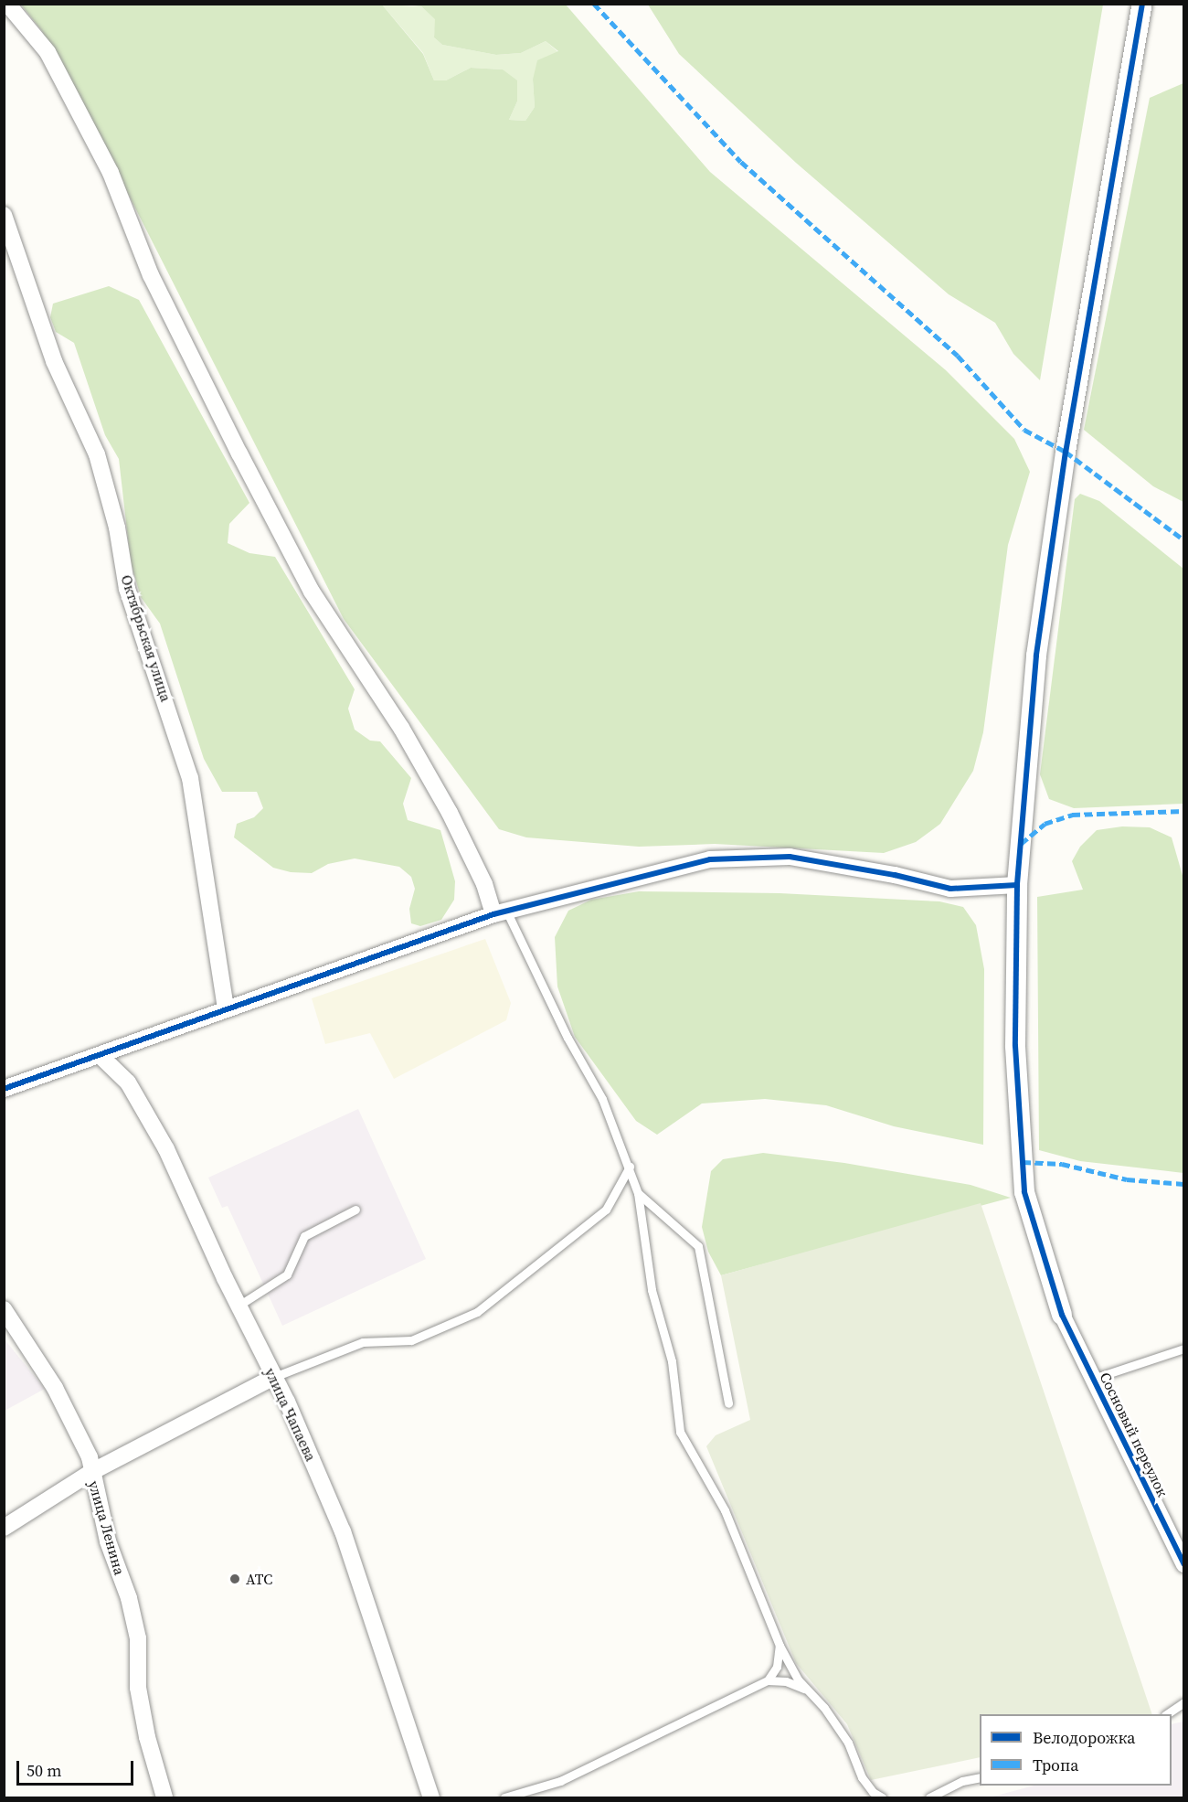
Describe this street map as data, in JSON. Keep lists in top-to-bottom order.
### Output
{
  "streets": {
    "street": [
      "Октябрьская улица",
      "улица Чапаева",
      "Сосновый переулок",
      "улица Ленина"
    ]
  },
  "places": ["АТС"],
  "legend": ["Велодорожка", "Тропа"],
  "scale_bar": "50 m"
}
